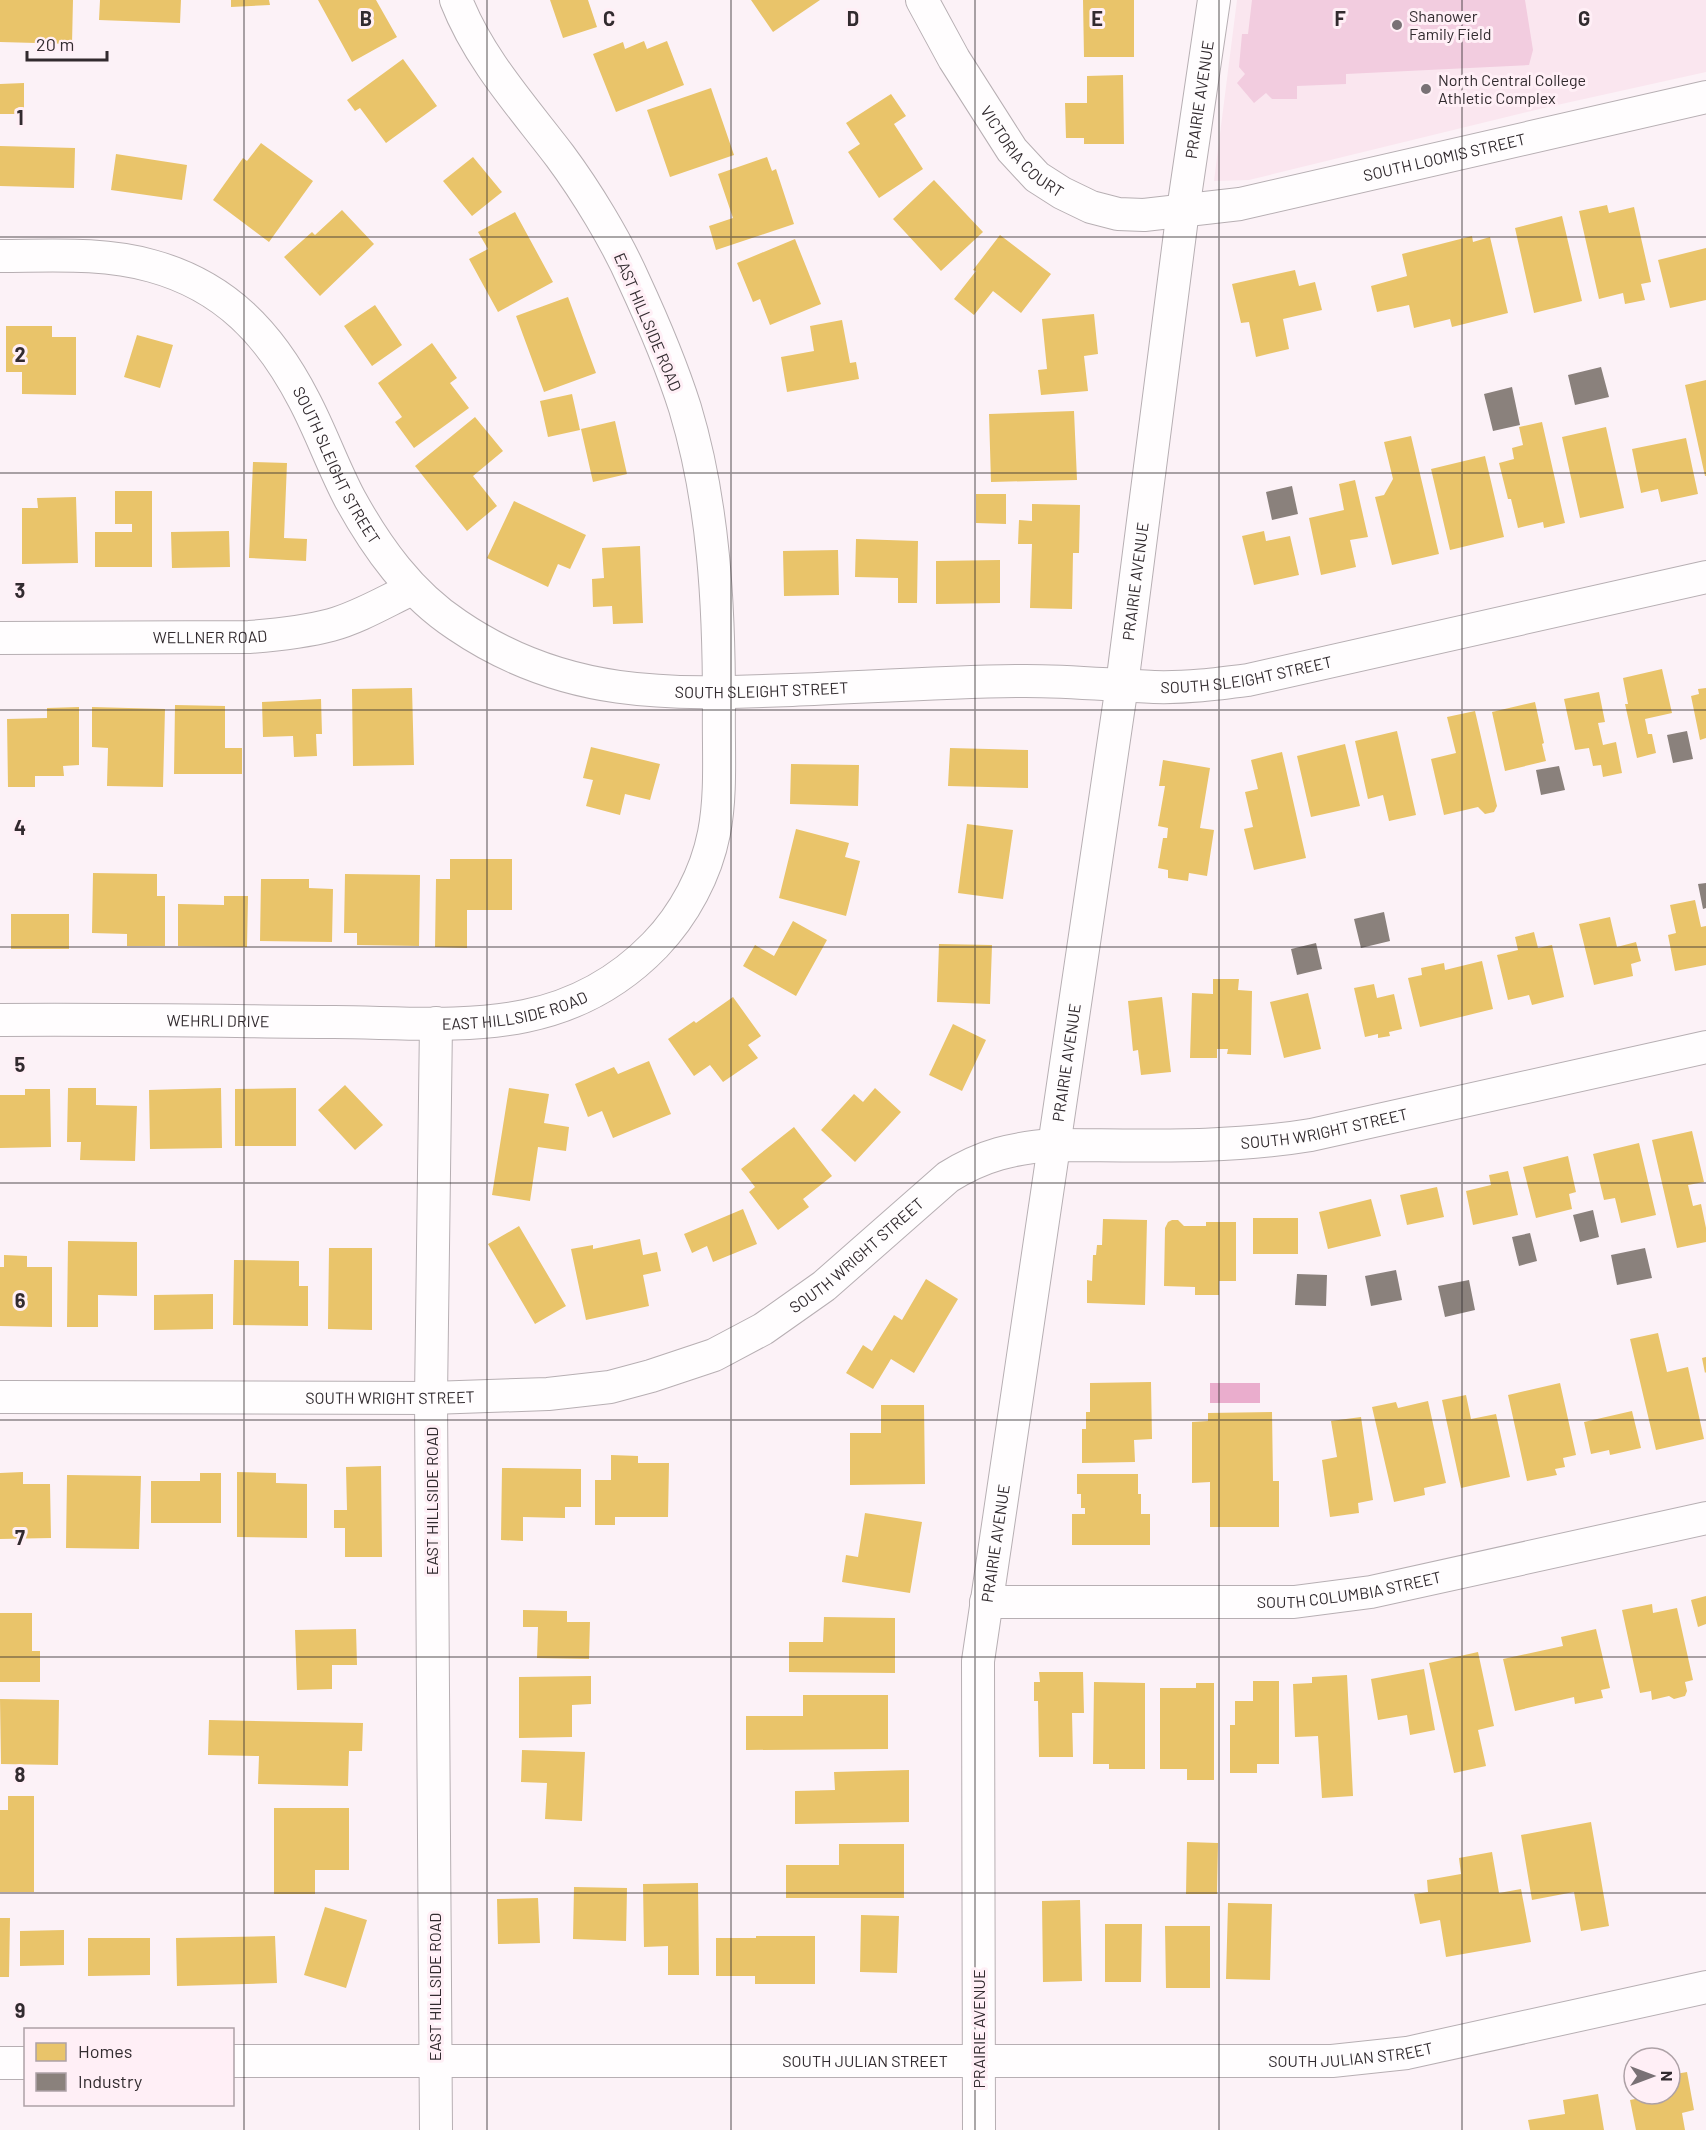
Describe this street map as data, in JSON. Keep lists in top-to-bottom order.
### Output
{
  "streets": {
    "street": [
      "PRAIRIE AVENUE",
      "VICTORIA COURT",
      "SOUTH LOOMIS STREET",
      "EAST HILLSIDE ROAD",
      "SOUTH SLEIGHT STREET",
      "WELLNER ROAD",
      "WEHRLI DRIVE",
      "SOUTH WRIGHT STREET",
      "SOUTH COLUMBIA STREET",
      "SOUTH JULIAN STREET"
    ]
  },
  "crossings": [
    ["PRAIRIE AVENUE", "VICTORIA COURT"],
    ["PRAIRIE AVENUE", "SOUTH LOOMIS STREET"],
    ["PRAIRIE AVENUE", "SOUTH SLEIGHT STREET"],
    ["PRAIRIE AVENUE", "SOUTH WRIGHT STREET"],
    ["PRAIRIE AVENUE", "SOUTH COLUMBIA STREET"],
    ["PRAIRIE AVENUE", "SOUTH JULIAN STREET"],
    ["VICTORIA COURT", "SOUTH LOOMIS STREET"],
    ["EAST HILLSIDE ROAD", "SOUTH SLEIGHT STREET"],
    ["EAST HILLSIDE ROAD", "WEHRLI DRIVE"],
    ["EAST HILLSIDE ROAD", "SOUTH WRIGHT STREET"],
    ["EAST HILLSIDE ROAD", "SOUTH JULIAN STREET"],
    ["SOUTH SLEIGHT STREET", "WELLNER ROAD"]
  ],
  "places": ["Shanower Family Field", "North Central College Athletic Complex"],
  "legend": ["Homes", "Industry"],
  "scale_bar": "20 m",
  "north": "right",
  "grid": {
    "columns": [
      "B",
      "C",
      "D",
      "E",
      "F",
      "G"
    ],
    "rows": [
      "1",
      "2",
      "3",
      "4",
      "5",
      "6",
      "7",
      "8",
      "9"
    ]
  }
}
